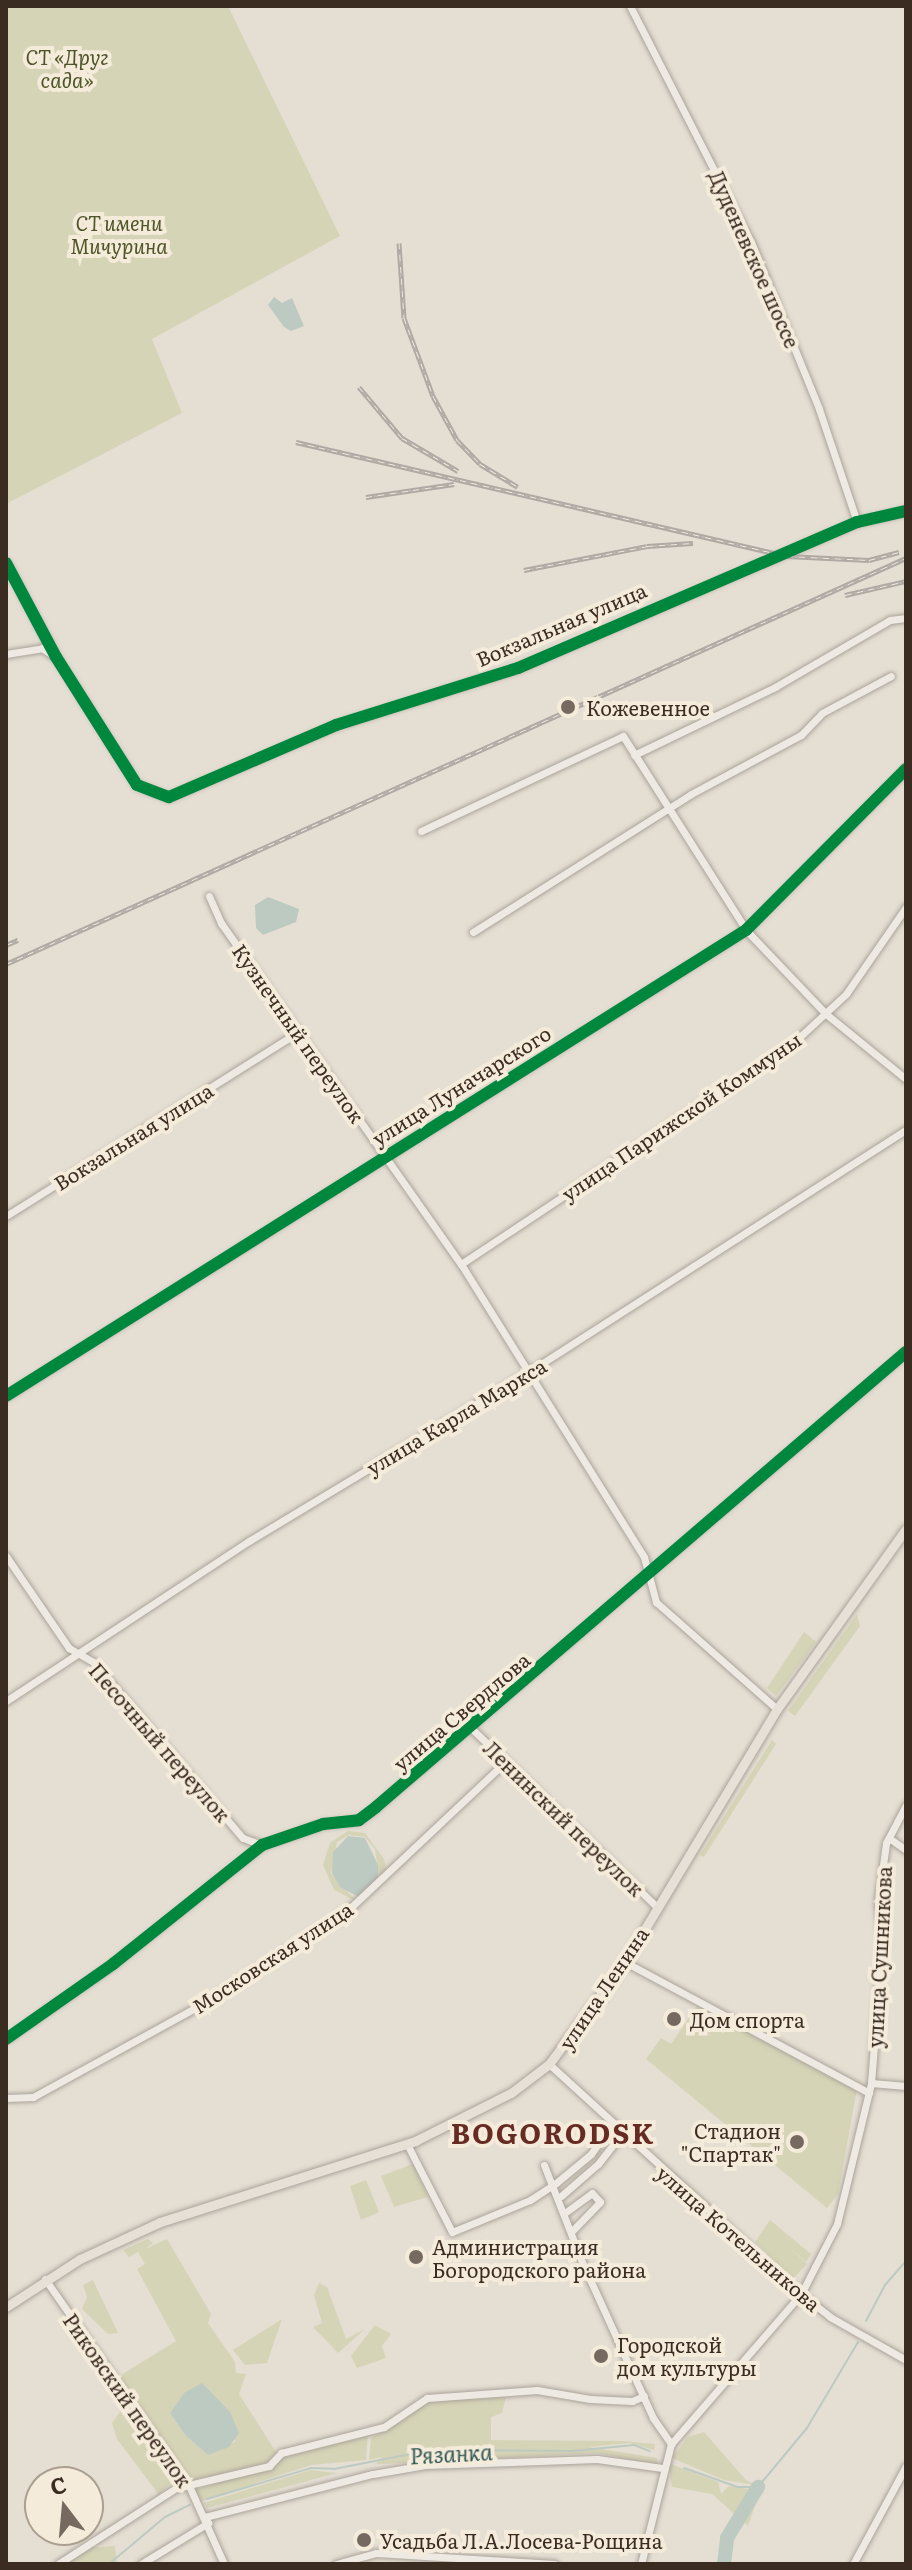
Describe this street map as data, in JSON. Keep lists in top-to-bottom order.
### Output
{
  "streets": {
    "main road": ["улица Ленина"],
    "street": [
      "Дуденевское шоссе",
      "Вокзальная улица",
      "Кузнечный переулок",
      "улица Луначарского",
      "улица Парижской Коммуны",
      "улица Карла Маркса",
      "улица Свердлова",
      "Песочный переулок",
      "Ленинский переулок",
      "Московская улица",
      "улица Сушникова",
      "улица Котельникова",
      "Риковский переулок"
    ]
  },
  "crossings": [
    ["Дуденевское шоссе", "Вокзальная улица"],
    ["Вокзальная улица", "Кузнечный переулок"],
    ["Кузнечный переулок", "улица Луначарского"],
    ["Кузнечный переулок", "улица Парижской Коммуны"],
    ["Кузнечный переулок", "улица Карла Маркса"],
    ["Кузнечный переулок", "улица Свердлова"],
    ["Кузнечный переулок", "улица Ленина"],
    ["улица Карла Маркса", "Песочный переулок"],
    ["улица Свердлова", "Песочный переулок"],
    ["улица Свердлова", "Ленинский переулок"],
    ["Ленинский переулок", "Московская улица"],
    ["Ленинский переулок", "улица Ленина"],
    ["улица Сушникова", "улица Котельникова"],
    ["улица Ленина", "улица Котельникова"],
    ["улица Ленина", "Риковский переулок"]
  ],
  "districts": ["BOGORODSK"],
  "water": ["Рязанка"],
  "parks": ["СТ «Друг сада»", "СТ имени Мичурина"],
  "places": [
    "Кожевенное",
    "Дом спорта",
    "Стадион \"Спартак\"",
    "Администрация Богородского района",
    "Городской дом культуры",
    "Усадьба Л.А.Лосева-Рощина"
  ],
  "north": "top"
}
